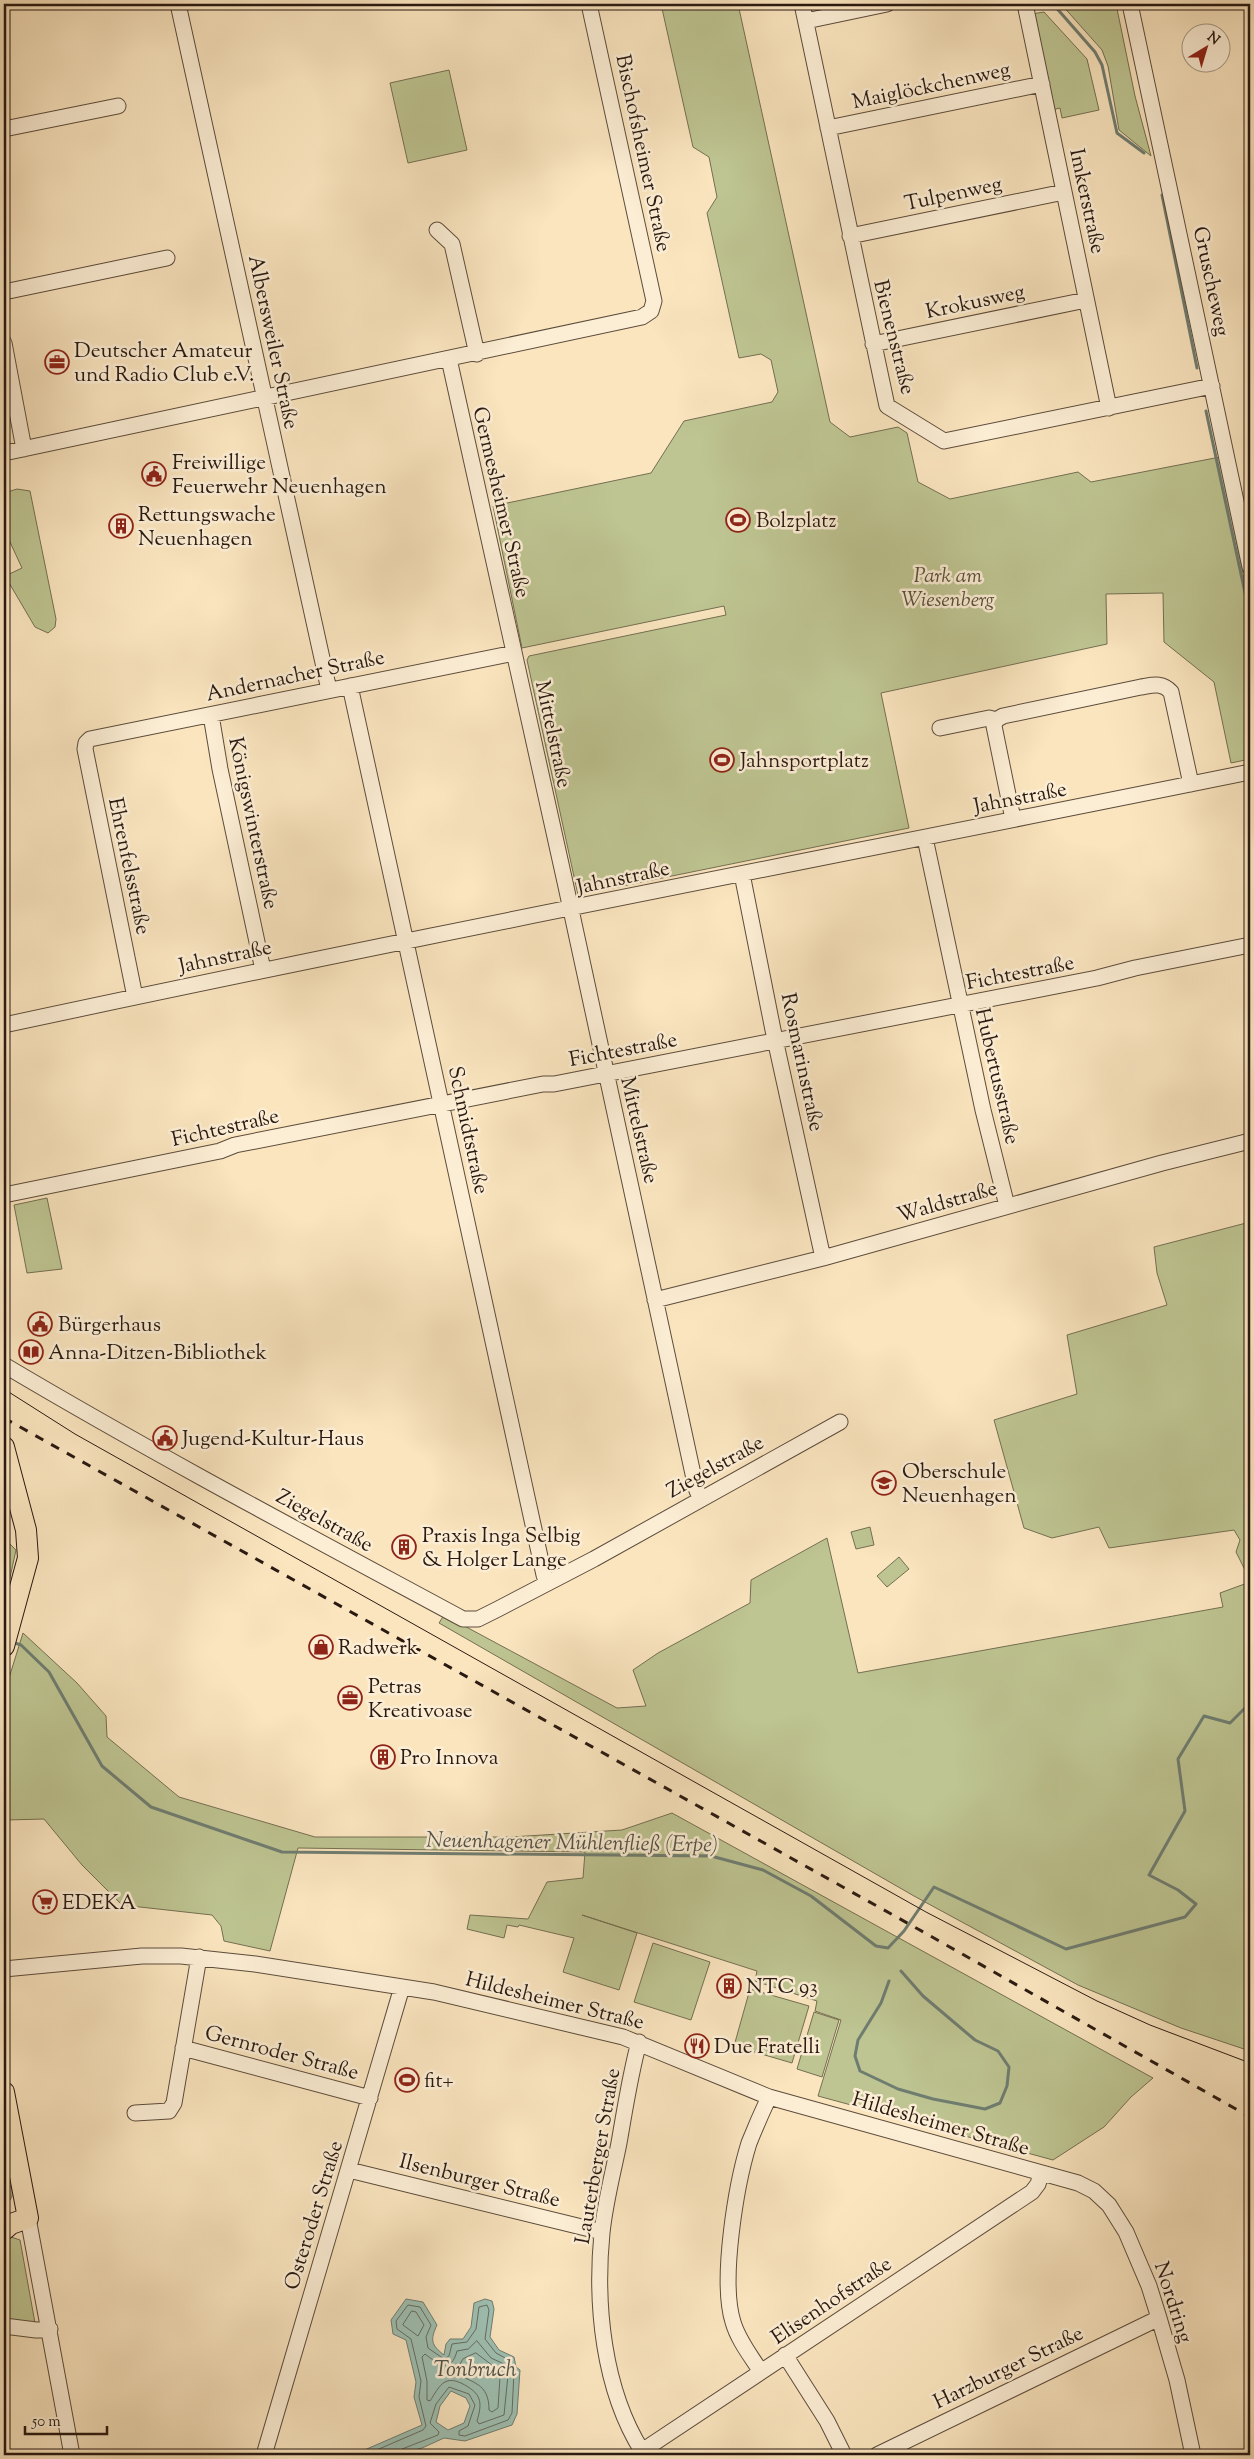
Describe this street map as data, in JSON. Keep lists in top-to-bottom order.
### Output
{
  "streets": {
    "street": [
      "Maiglöckchenweg",
      "Bischofsheimer Straße",
      "Tulpenweg",
      "Imkerstraße",
      "Gruscheweg",
      "Krokusweg",
      "Bienenstraße",
      "Albersweiler Straße",
      "Germesheimer Straße",
      "Andernacher Straße",
      "Mittelstraße",
      "Jahnstraße",
      "Königswinterstraße",
      "Ehrenfelsstraße",
      "Fichtestraße",
      "Rosmarinstraße",
      "Hubertusstraße",
      "Schmidtstraße",
      "Waldstraße",
      "Ziegelstraße",
      "Hildesheimer Straße",
      "Gernroder Straße",
      "Lauterberger Straße",
      "Ilsenburger Straße",
      "Osteroder Straße",
      "Elisenhofstraße",
      "Nordring",
      "Harzburger Straße"
    ]
  },
  "crossings": [
    ["Maiglöckchenweg", "Imkerstraße"],
    ["Maiglöckchenweg", "Bienenstraße"],
    ["Tulpenweg", "Imkerstraße"],
    ["Tulpenweg", "Bienenstraße"],
    ["Imkerstraße", "Krokusweg"],
    ["Imkerstraße", "Bienenstraße"],
    ["Gruscheweg", "Bienenstraße"],
    ["Krokusweg", "Bienenstraße"],
    ["Albersweiler Straße", "Andernacher Straße"],
    ["Germesheimer Straße", "Andernacher Straße"],
    ["Germesheimer Straße", "Mittelstraße"],
    ["Andernacher Straße", "Mittelstraße"],
    ["Andernacher Straße", "Königswinterstraße"],
    ["Andernacher Straße", "Ehrenfelsstraße"],
    ["Andernacher Straße", "Schmidtstraße"],
    ["Mittelstraße", "Jahnstraße"],
    ["Mittelstraße", "Fichtestraße"],
    ["Mittelstraße", "Waldstraße"],
    ["Mittelstraße", "Ziegelstraße"],
    ["Jahnstraße", "Königswinterstraße"],
    ["Jahnstraße", "Ehrenfelsstraße"],
    ["Jahnstraße", "Rosmarinstraße"],
    ["Jahnstraße", "Hubertusstraße"],
    ["Jahnstraße", "Schmidtstraße"],
    ["Fichtestraße", "Rosmarinstraße"],
    ["Fichtestraße", "Hubertusstraße"],
    ["Fichtestraße", "Schmidtstraße"],
    ["Rosmarinstraße", "Waldstraße"],
    ["Hubertusstraße", "Waldstraße"],
    ["Schmidtstraße", "Ziegelstraße"],
    ["Hildesheimer Straße", "Gernroder Straße"],
    ["Hildesheimer Straße", "Lauterberger Straße"],
    ["Hildesheimer Straße", "Osteroder Straße"],
    ["Hildesheimer Straße", "Elisenhofstraße"],
    ["Hildesheimer Straße", "Nordring"],
    ["Gernroder Straße", "Osteroder Straße"],
    ["Lauterberger Straße", "Ilsenburger Straße"],
    ["Lauterberger Straße", "Elisenhofstraße"],
    ["Ilsenburger Straße", "Osteroder Straße"],
    ["Nordring", "Harzburger Straße"]
  ],
  "water": ["Neuenhagener Mühlenfließ (Erpe)", "Tonbruch"],
  "parks": ["Park am Wiesenberg"],
  "places": {
    "office": ["Deutscher Amateur und Radio Club e.V.", "Petras Kreativoase"],
    "public building": ["Freiwillige Feuerwehr Neuenhagen", "Bürgerhaus", "Jugend-Kultur-Haus"],
    "sports": ["Bolzplatz", "Jahnsportplatz", "fit+"],
    "building": [
      "Rettungswache Neuenhagen",
      "Praxis Inga Selbig & Holger Lange",
      "Pro Innova",
      "NTC 93"
    ],
    "library": ["Anna-Ditzen-Bibliothek"],
    "school or university": ["Oberschule Neuenhagen"],
    "shop": ["Radwerk"],
    "supermarket": ["EDEKA"],
    "restaurant": ["Due Fratelli"]
  },
  "scale_bar": "50 m",
  "north": "top right"
}
